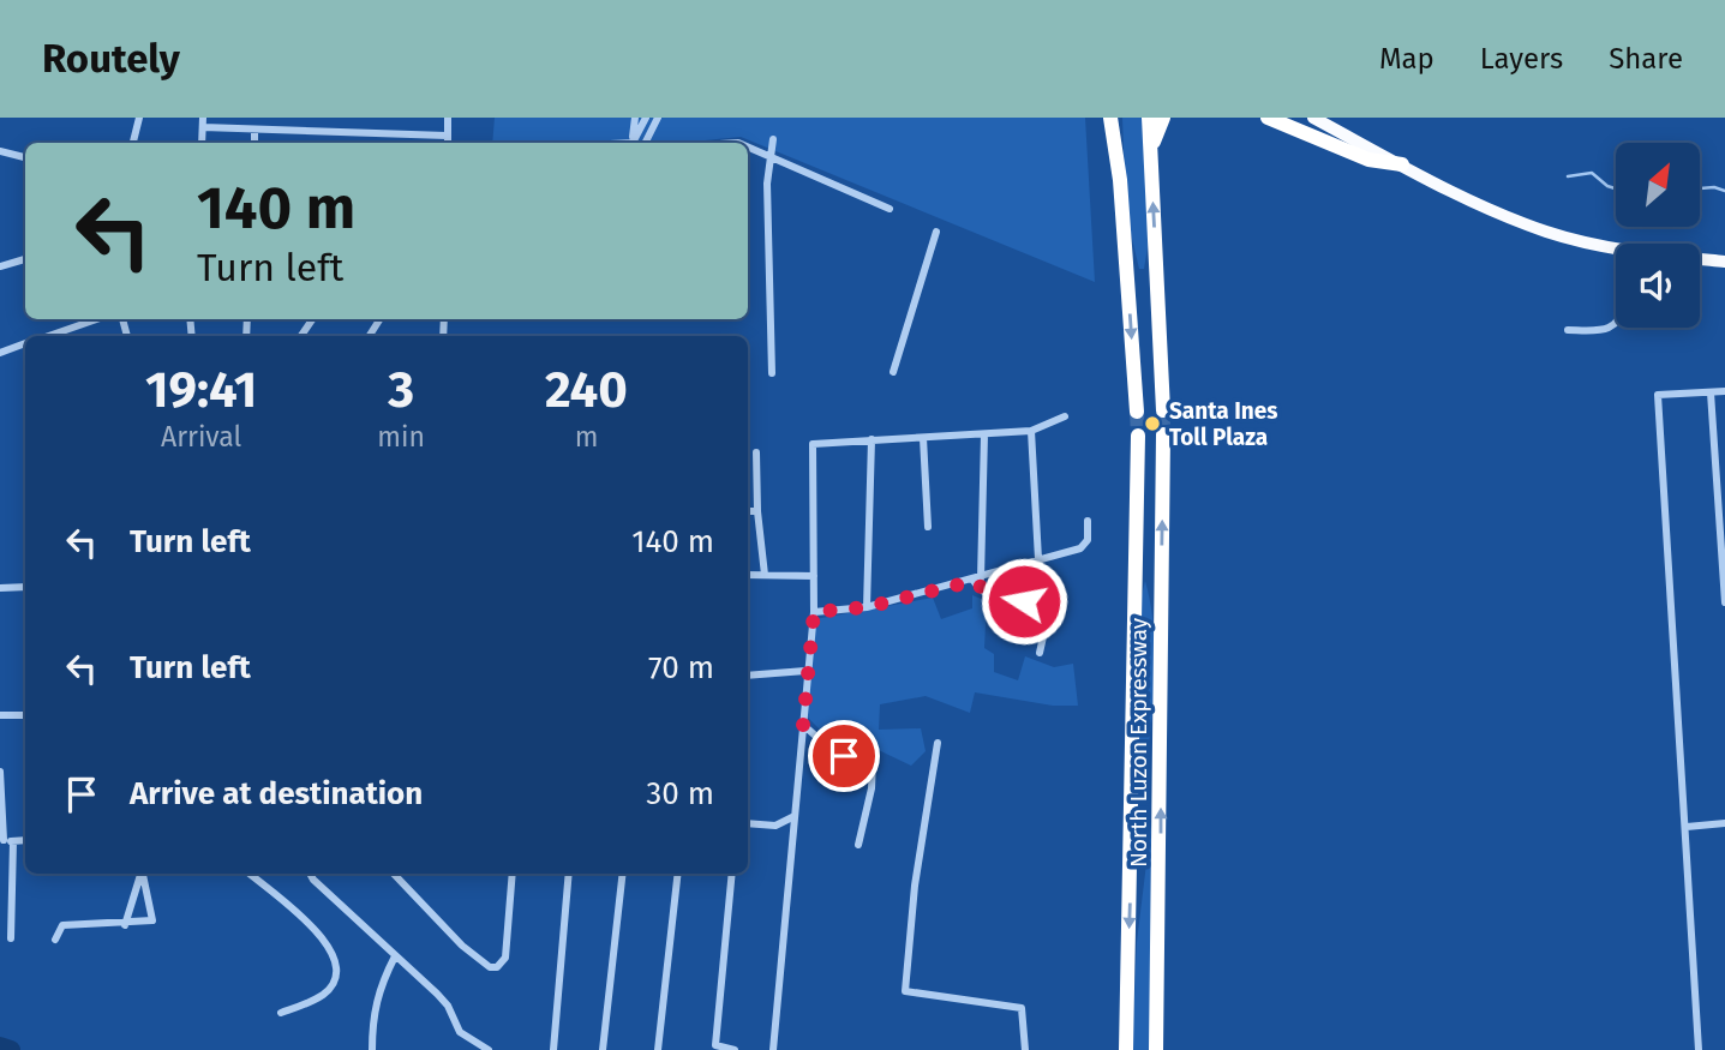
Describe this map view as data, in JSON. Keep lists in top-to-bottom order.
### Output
{
  "streets": {
    "highway": ["North Luzon Expressway"]
  },
  "places": ["Santa Ines Toll Plaza"],
  "north": "top right",
  "page": {
    "header": "Routely",
    "nav": ["Map", "Layers", "Share"],
    "turn": ["140 m", "Turn left"],
    "eta": [
      "19:41",
      "Arrival",
      "3",
      "min",
      "240",
      "m"
    ],
    "list": [
      {
        "name": "Turn left",
        "value": "140 m"
      },
      {
        "name": "Turn left",
        "value": "70 m"
      },
      {
        "name": "Arrive at destination",
        "value": "30 m"
      }
    ]
  }
}
